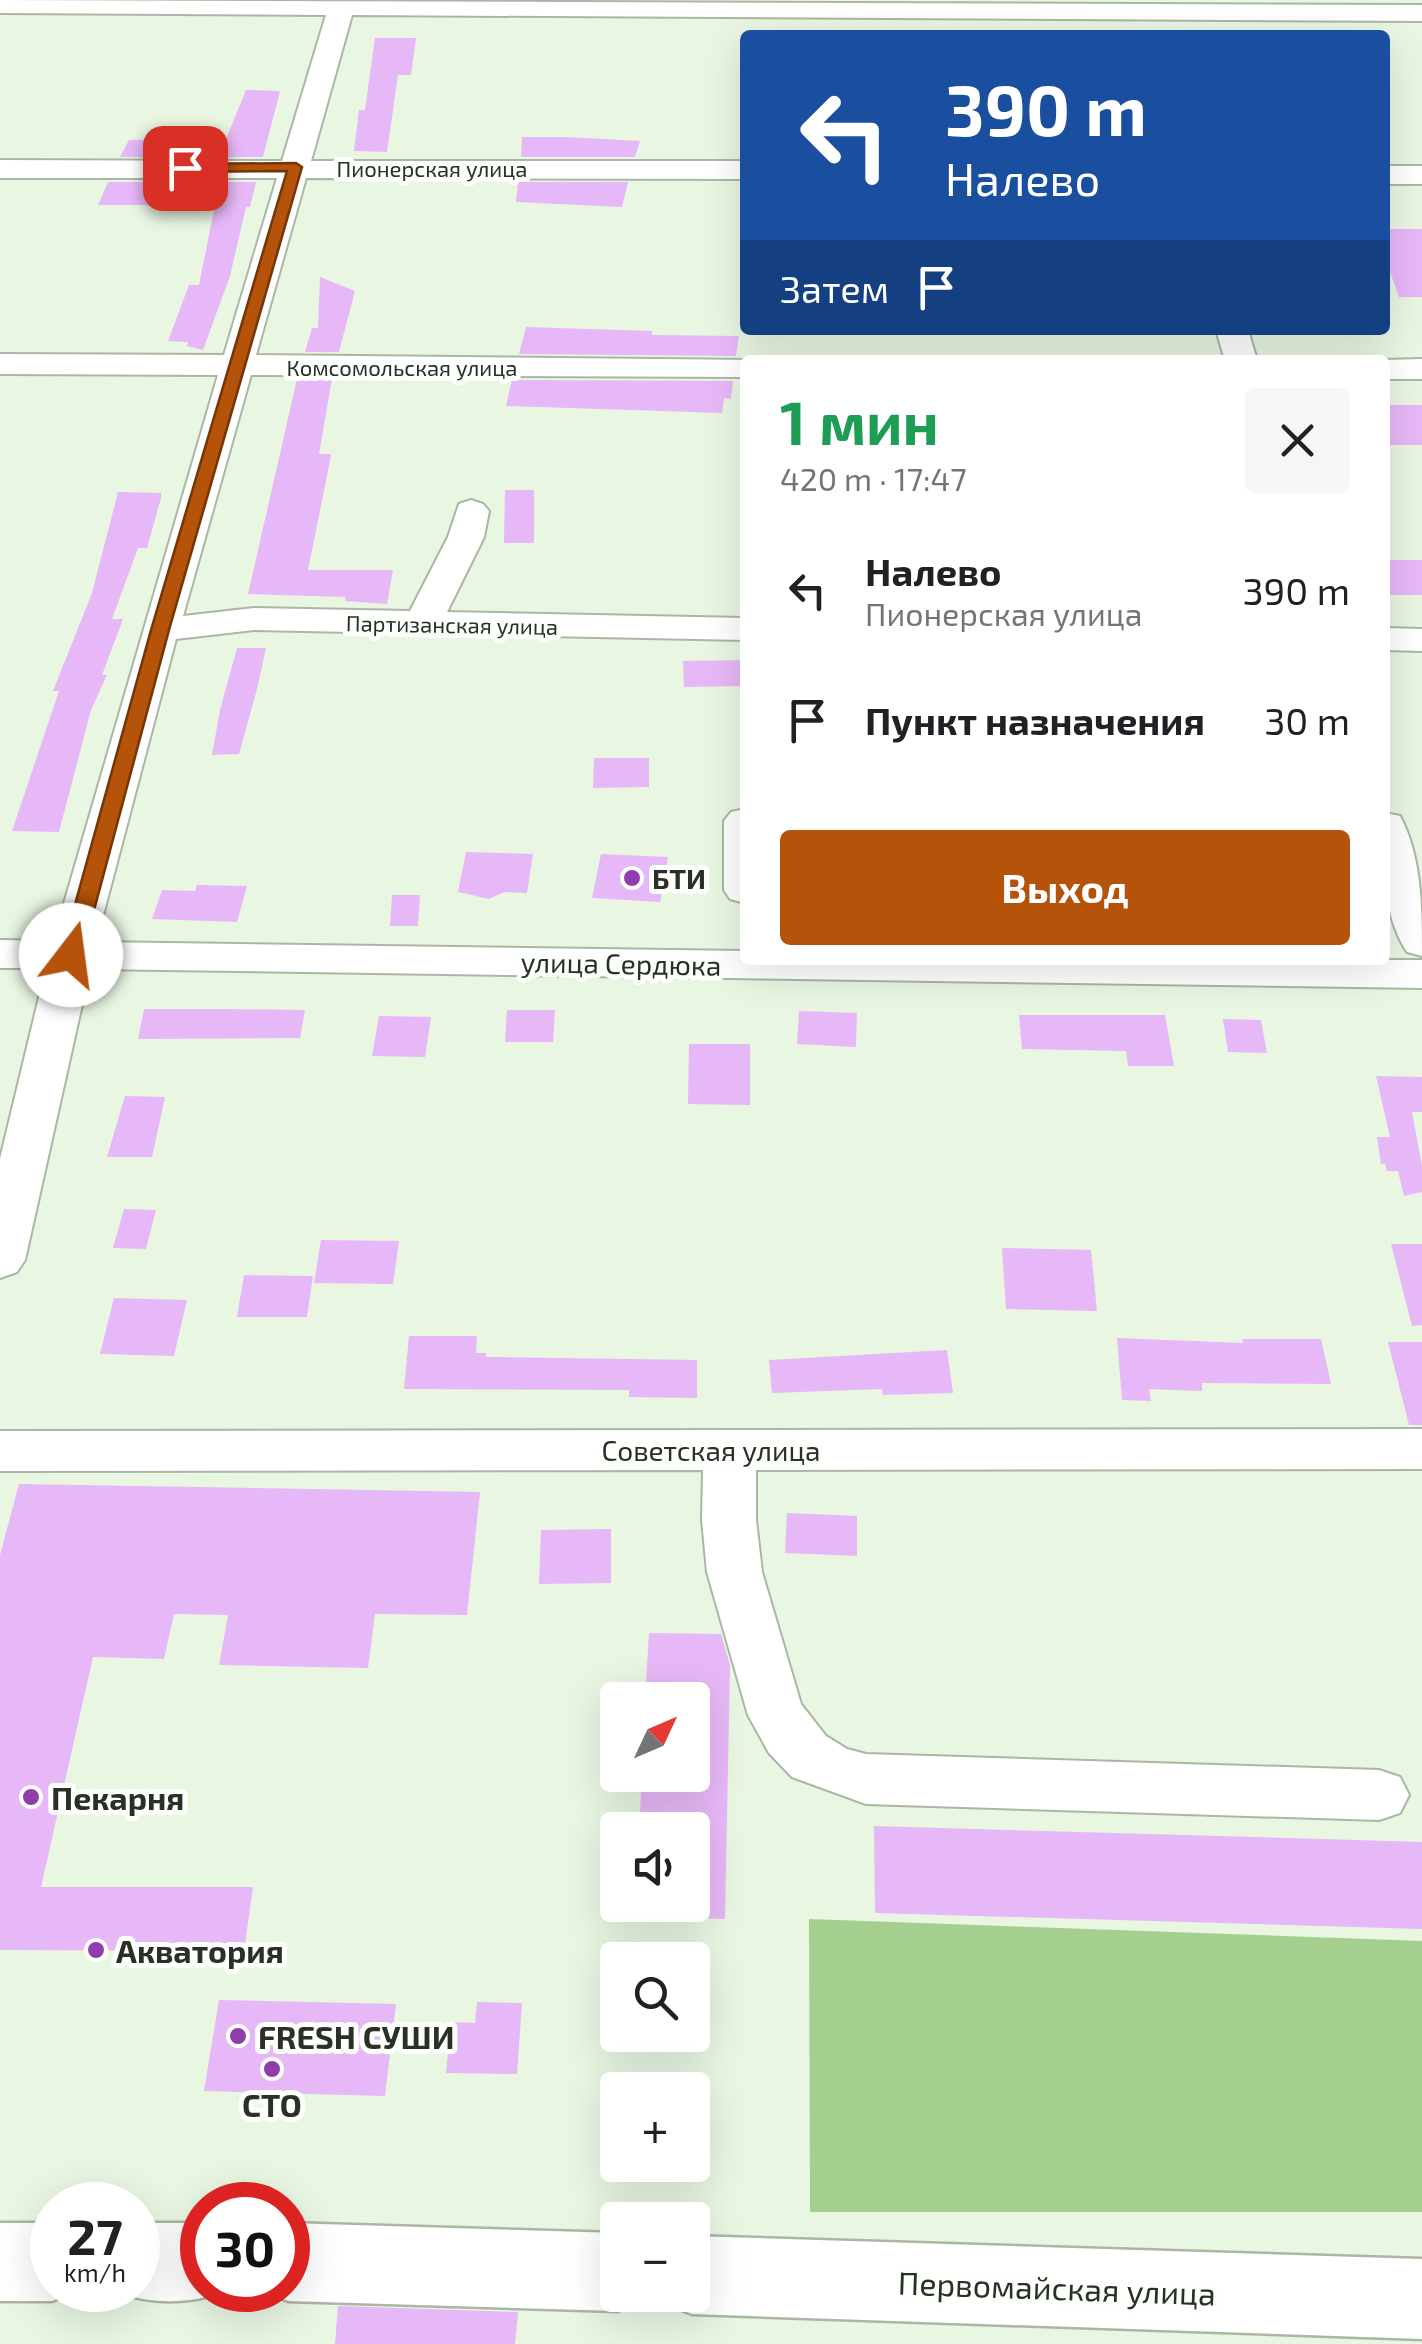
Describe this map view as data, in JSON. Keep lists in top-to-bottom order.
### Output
{
  "streets": {
    "main road": ["Первомайская улица"],
    "street": [
      "Пионерская улица",
      "Комсомольская улица",
      "Партизанская улица",
      "улица Сердюка",
      "Советская улица"
    ]
  },
  "places": [
    "БТИ",
    "Пекарня",
    "Акватория",
    "FRESH СУШИ",
    "СТО"
  ],
  "north": "top right",
  "page": {
    "turn": ["390 m", "Налево"],
    "then": "Затем",
    "heading": ["1 мин", "420 m · 17:47"],
    "list": [
      {
        "name": "Налево",
        "note": "Пионерская улица",
        "value": "390 m"
      },
      {
        "name": "Пункт назначения",
        "value": "30 m"
      }
    ],
    "buttons": "Выход",
    "map_buttons": ["+", "−"],
    "speed": "27 km/h",
    "limit": "30"
  }
}
